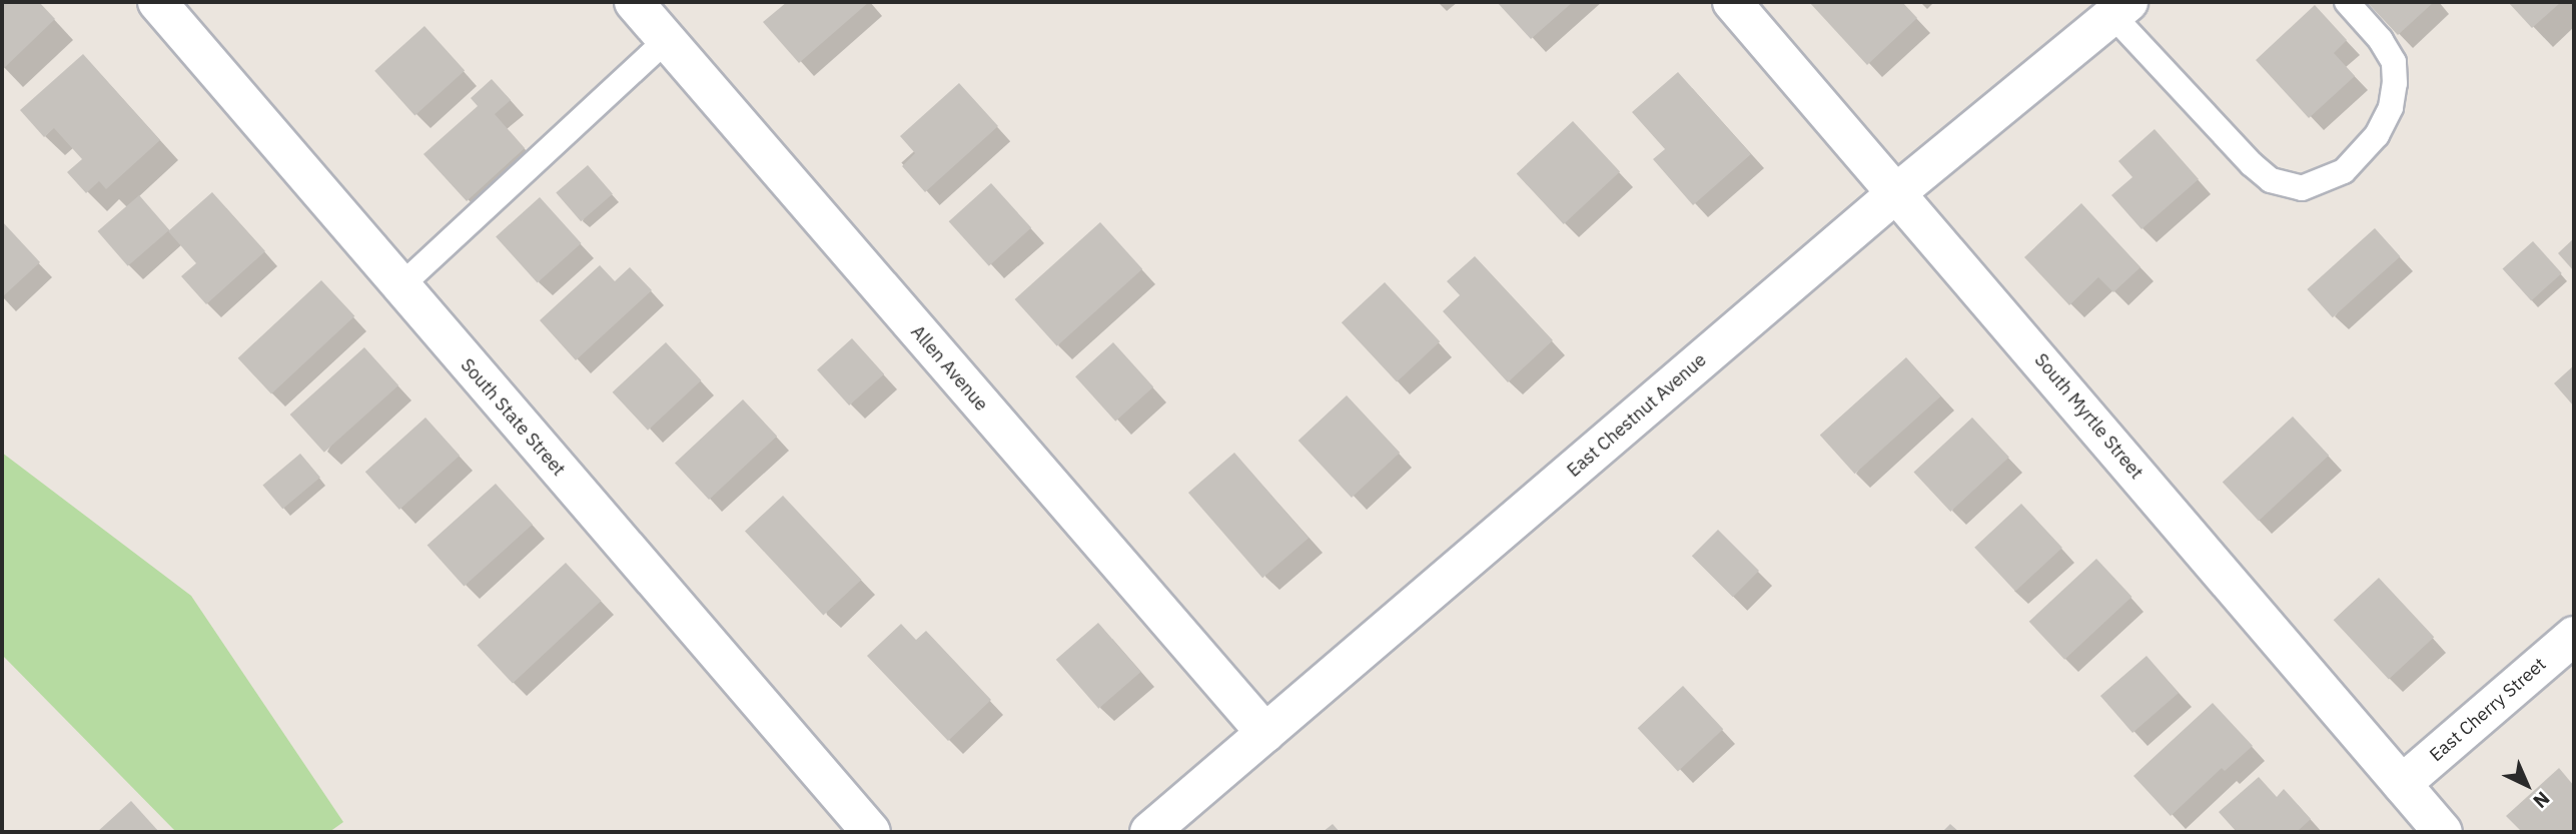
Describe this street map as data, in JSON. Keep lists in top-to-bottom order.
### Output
{
  "streets": {
    "street": [
      "Allen Avenue",
      "East Chestnut Avenue",
      "South Myrtle Street",
      "South State Street",
      "East Cherry Street"
    ]
  },
  "crossings": [
    ["Allen Avenue", "East Chestnut Avenue"],
    ["East Chestnut Avenue", "South Myrtle Street"],
    ["South Myrtle Street", "East Cherry Street"]
  ],
  "north": "bottom right"
}
